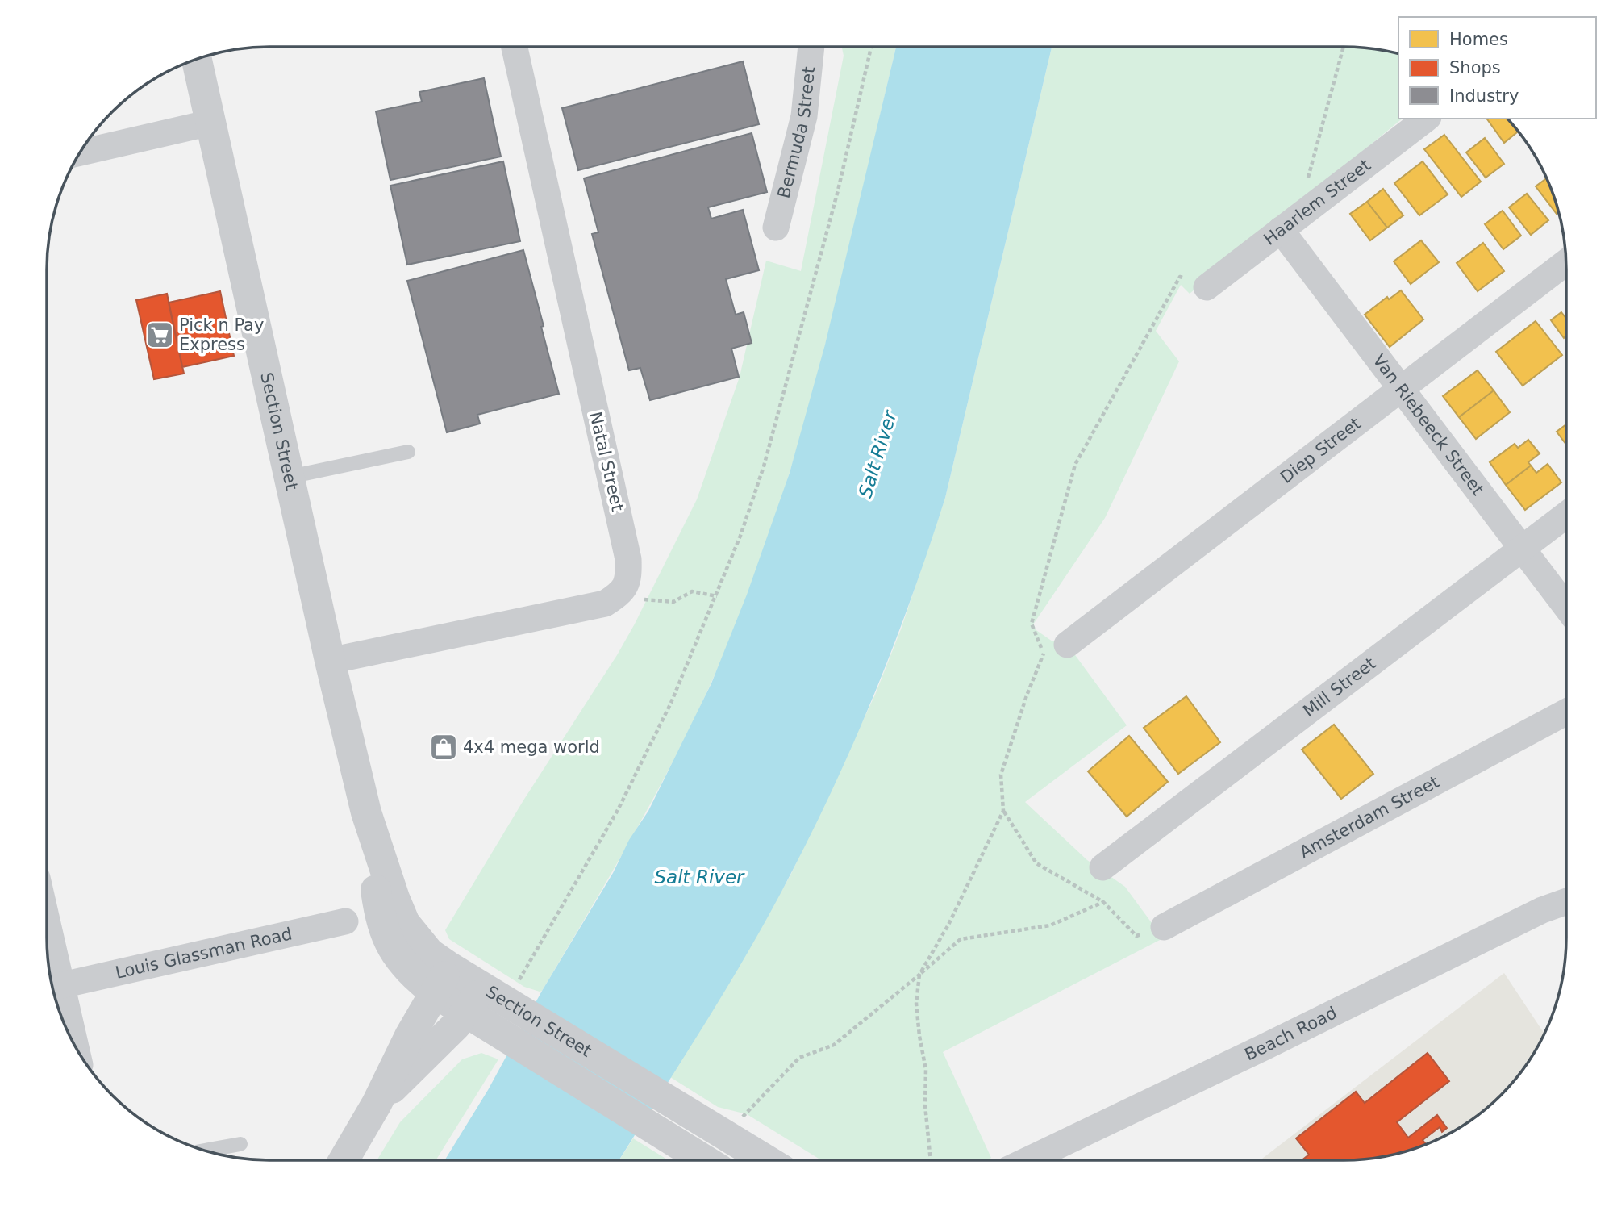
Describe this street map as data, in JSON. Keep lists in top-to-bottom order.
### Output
{
  "streets": {
    "street": [
      "Bermuda Street",
      "Haarlem Street",
      "Van Riebeeck Street",
      "Section Street",
      "Diep Street",
      "Natal Street",
      "Mill Street",
      "Amsterdam Street",
      "Louis Glassman Road",
      "Beach Road"
    ]
  },
  "crossings": [
    ["Haarlem Street", "Van Riebeeck Street"],
    ["Van Riebeeck Street", "Diep Street"],
    ["Van Riebeeck Street", "Mill Street"],
    ["Section Street", "Natal Street"]
  ],
  "water": ["Salt River"],
  "places": {
    "supermarket": ["Pick n Pay Express"],
    "shop": ["4x4 mega world"]
  },
  "legend": ["Homes", "Shops", "Industry"]
}
